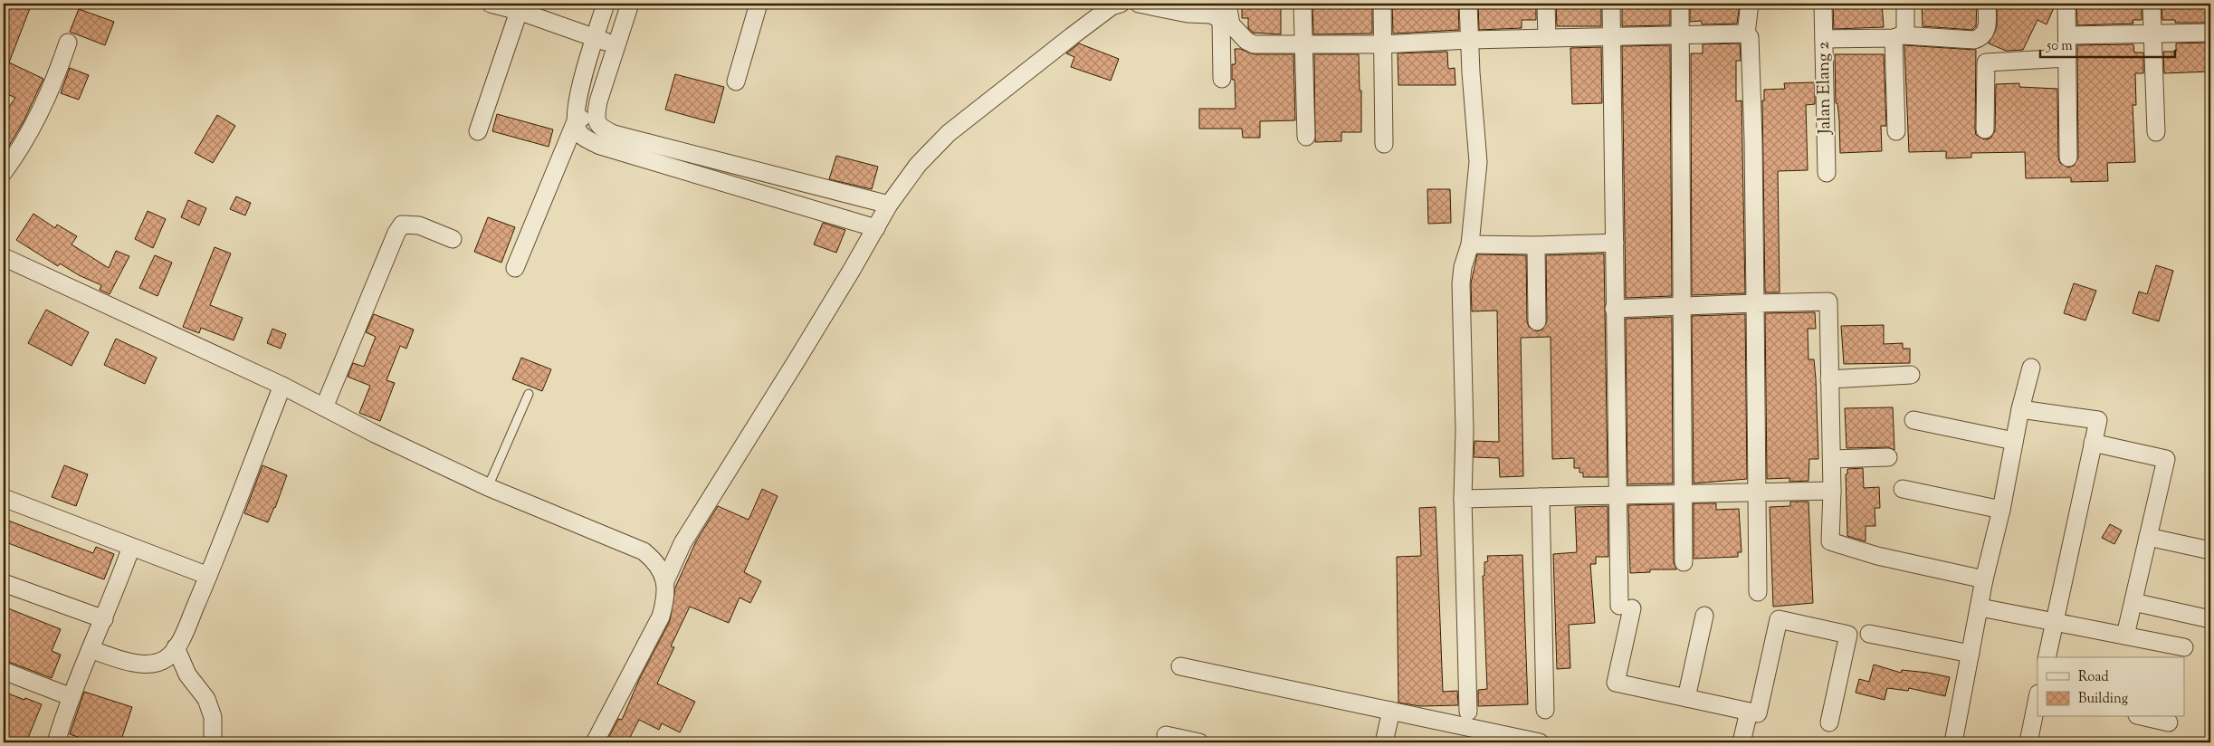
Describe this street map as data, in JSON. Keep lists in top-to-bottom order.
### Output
{
  "streets": {
    "street": ["Jalan Elang 2"]
  },
  "legend": ["Road", "Building"],
  "scale_bar": "50 m"
}
